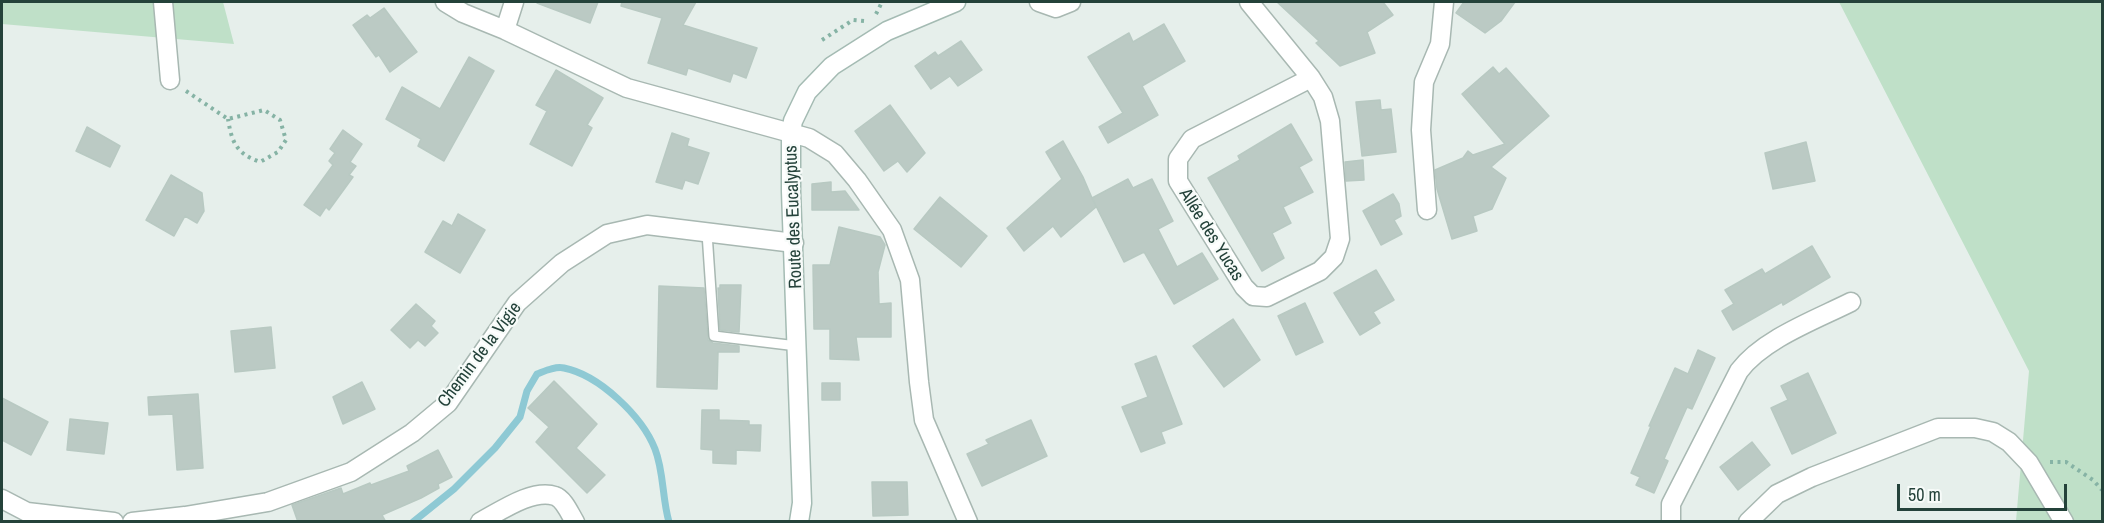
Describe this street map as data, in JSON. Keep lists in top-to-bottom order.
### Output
{
  "streets": {
    "street": ["Route des Eucalyptus", "Allée des Yucas", "Chemin de la Vigie"]
  },
  "crossings": [
    ["Route des Eucalyptus", "Chemin de la Vigie"]
  ],
  "scale_bar": "50 m"
}
